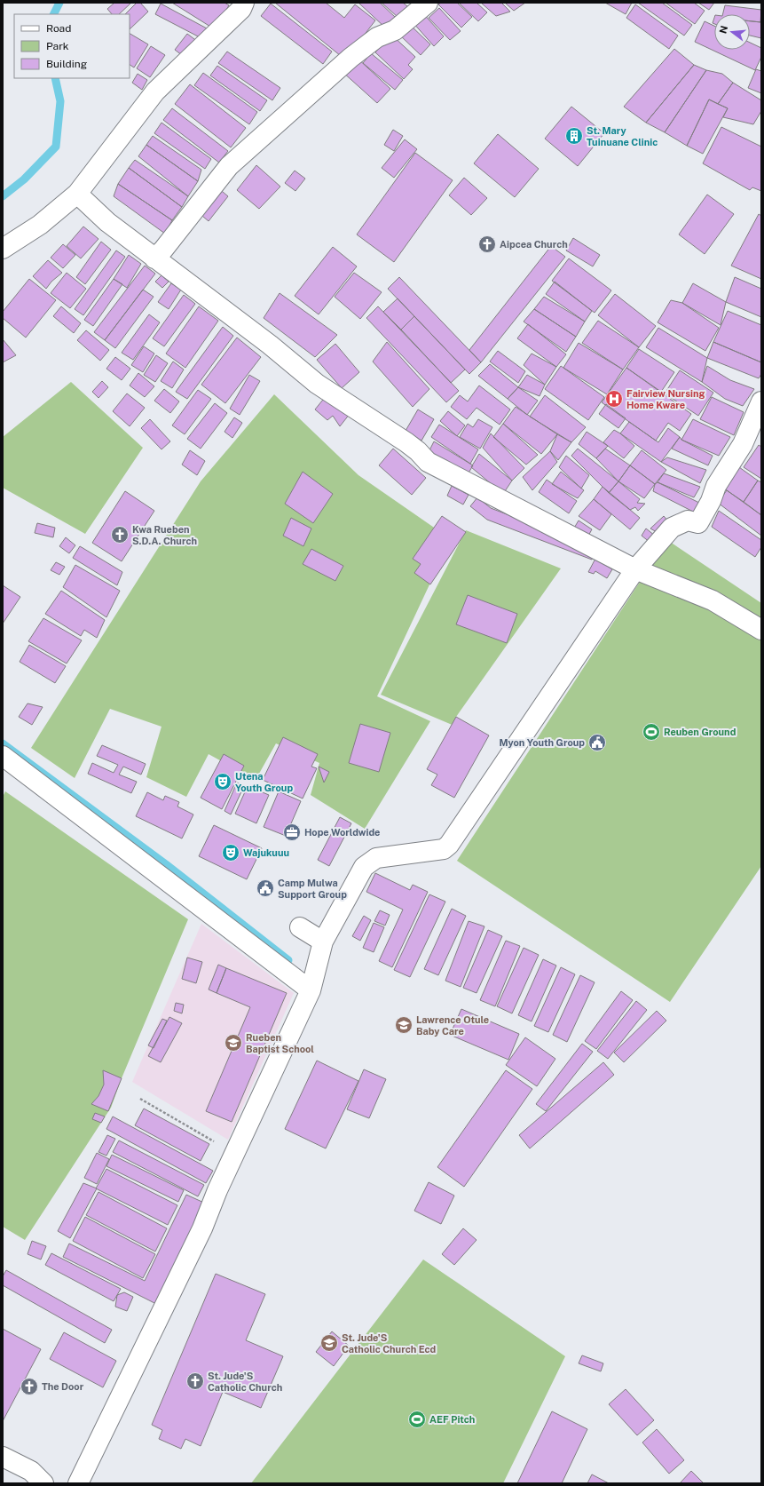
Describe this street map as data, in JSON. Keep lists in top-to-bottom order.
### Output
{
  "places": {
    "building": ["St. Mary Tuinuane Clinic"],
    "church": [
      "Aipcea Church",
      "Kwa Rueben S.D.A. Church",
      "St. Jude'S Catholic Church",
      "The Door"
    ],
    "hospital": ["Fairview Nursing Home Kware"],
    "sports": ["Reuben Ground", "AEF Pitch"],
    "public building": ["Myon Youth Group", "Camp Mulwa Support Group"],
    "theatre": ["Utena Youth Group", "Wajukuuu"],
    "office": ["Hope Worldwide"],
    "school or university": ["Lawrence Otule Baby Care", "Rueben Baptist School", "St. Jude'S Catholic Church Ecd"]
  },
  "legend": ["Road", "Park", "Building"],
  "north": "left"
}
